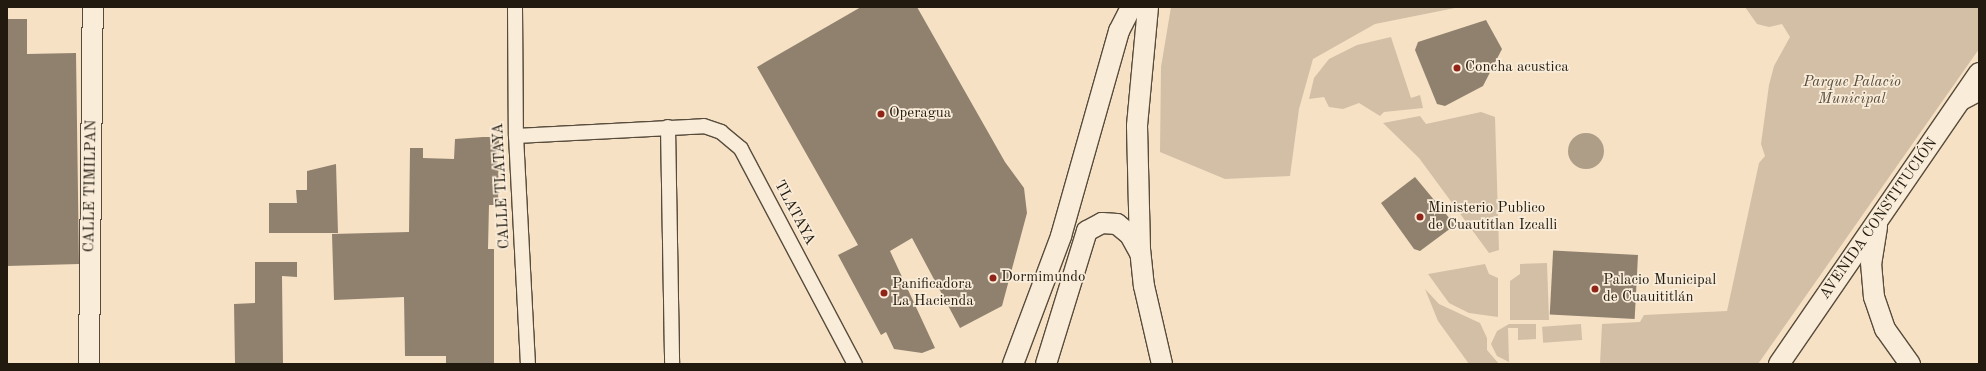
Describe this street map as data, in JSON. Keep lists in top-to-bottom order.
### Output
{
  "streets": {
    "main road": ["CALLE TIMILPAN", "AVENIDA CONSTITUCIÓN"],
    "street": ["CALLE TLATAYA", "TLATAYA"]
  },
  "crossings": [
    ["CALLE TLATAYA", "TLATAYA"]
  ],
  "parks": ["Parque Palacio Municipal"],
  "places": [
    "Concha acustica",
    "Operagua",
    "Ministerio Publico de Cuautitlan Izcalli",
    "Dormimundo",
    "Palacio Municipal de Cuauititlán",
    "Panificadora La Hacienda"
  ]
}
